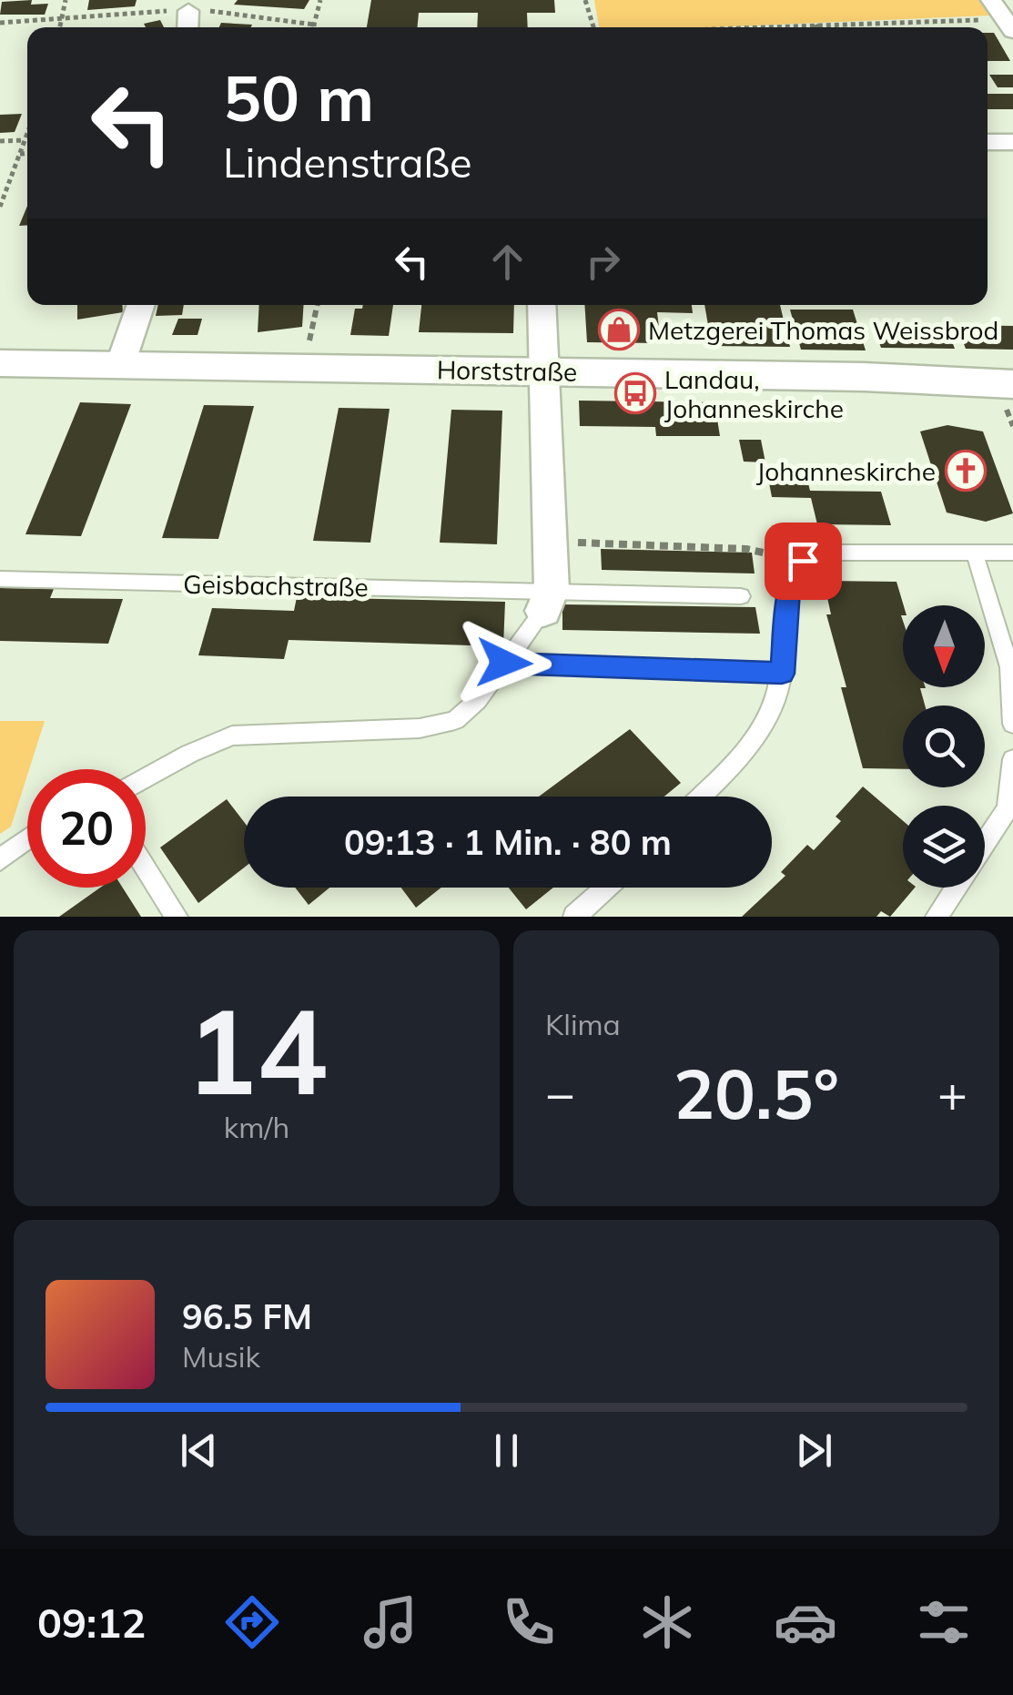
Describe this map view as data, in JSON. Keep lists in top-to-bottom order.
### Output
{
  "streets": {
    "street": ["Horststraße"],
    "lane": ["Geisbachstraße"]
  },
  "places": {
    "shop": ["Metzgerei Thomas Weissbrod"],
    "bus stop": ["Landau, Johanneskirche"],
    "church": ["Johanneskirche"]
  },
  "north": "bottom",
  "page": {
    "turn": ["50 m", "Lindenstraße"],
    "limit": "20",
    "trip": "09:13 · 1 Min. · 80 m",
    "tile": [
      ["14", "km/h"],
      "Klima"
    ],
    "heat": ["−", "20.5°", "+"],
    "song": ["96.5 FM", "Musik"],
    "tabs": "09:12"
  }
}
